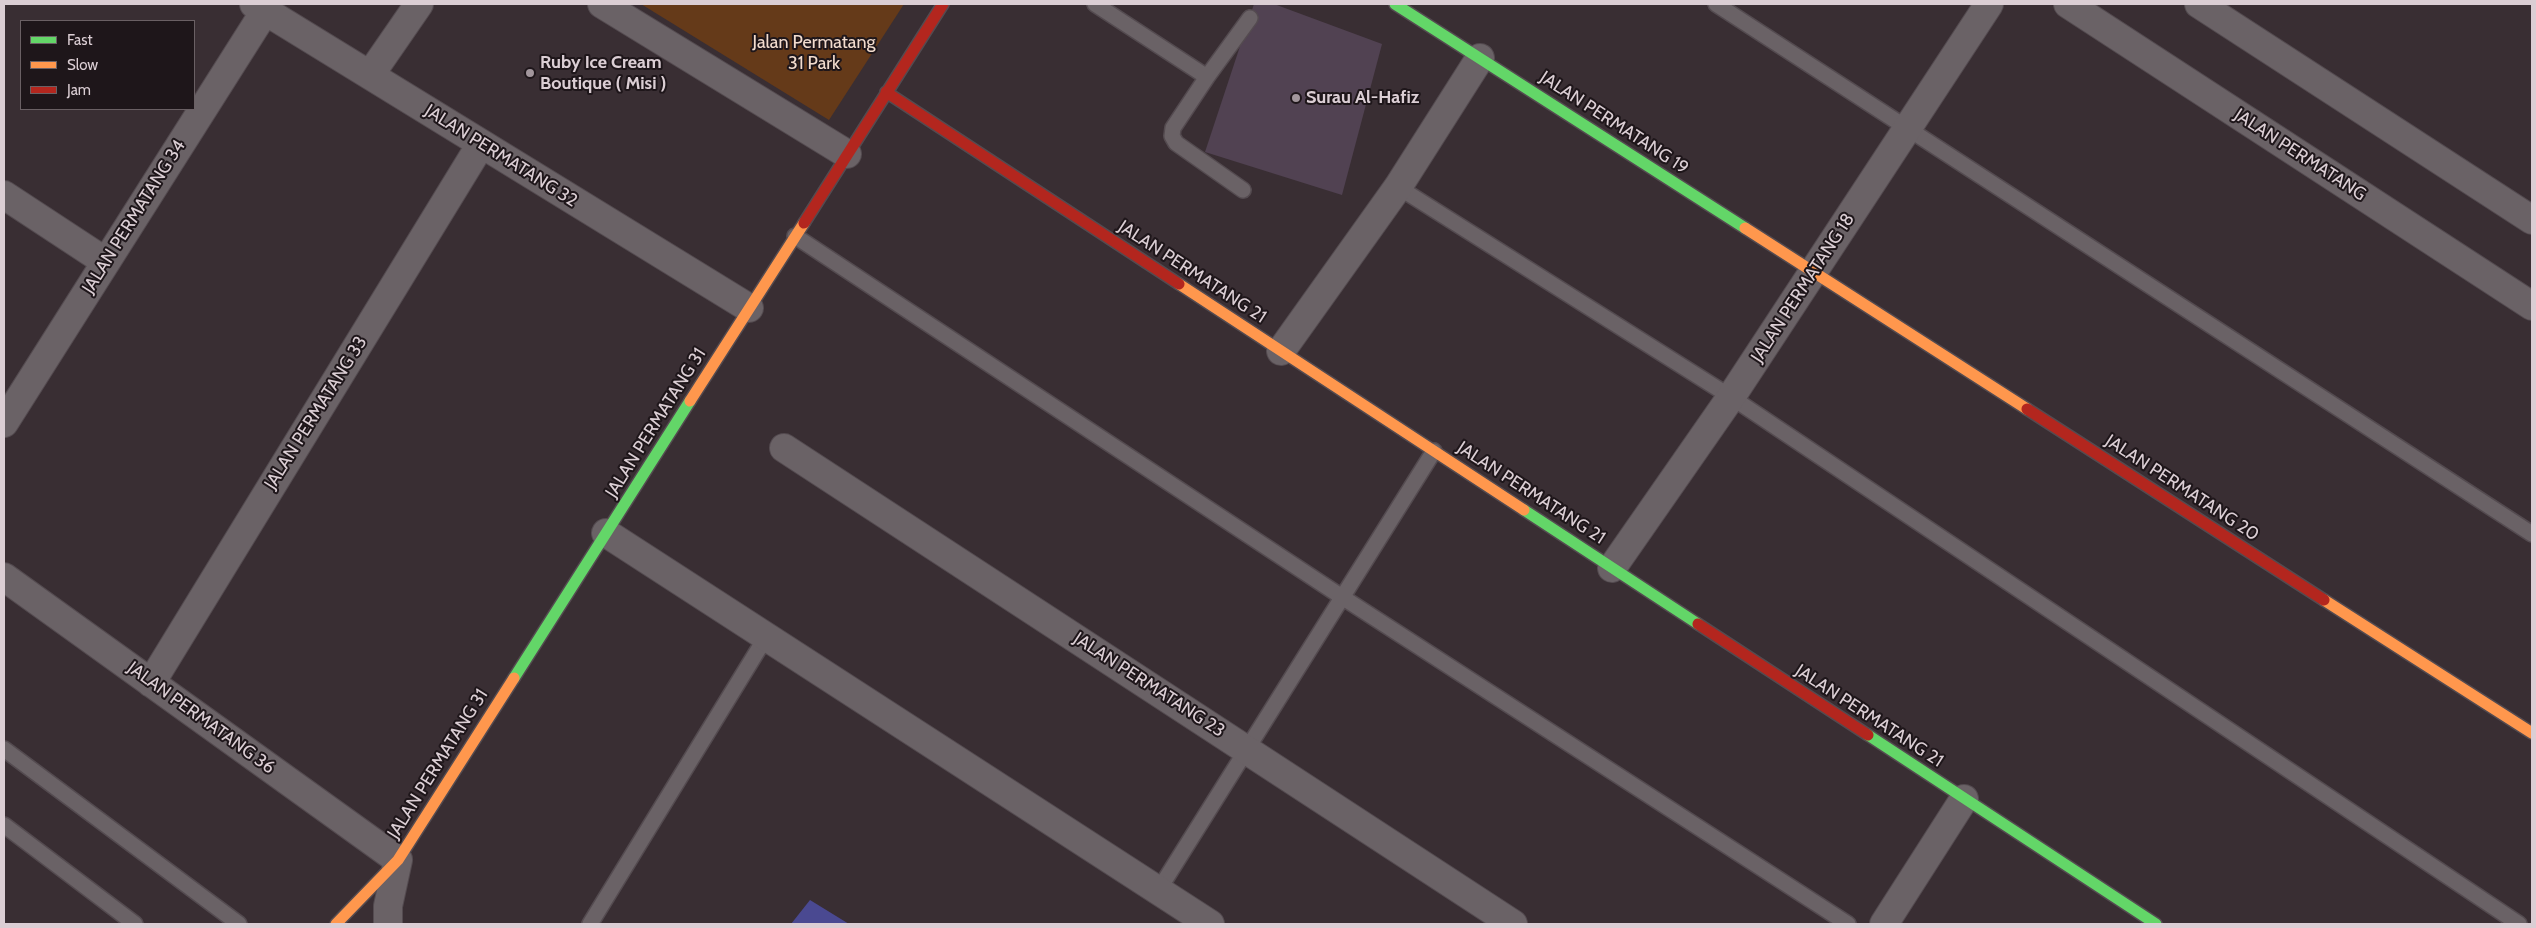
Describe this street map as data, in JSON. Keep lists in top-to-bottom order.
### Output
{
  "streets": {
    "street": [
      "JALAN PERMATANG 19",
      "JALAN PERMATANG",
      "JALAN PERMATANG 32",
      "JALAN PERMATANG 34",
      "JALAN PERMATANG 21",
      "JALAN PERMATANG 18",
      "JALAN PERMATANG 33",
      "JALAN PERMATANG 31",
      "JALAN PERMATANG 20",
      "JALAN PERMATANG 23",
      "JALAN PERMATANG 36"
    ]
  },
  "crossings": [
    ["JALAN PERMATANG 19", "JALAN PERMATANG 18"],
    ["JALAN PERMATANG 19", "JALAN PERMATANG 20"],
    ["JALAN PERMATANG 32", "JALAN PERMATANG 34"],
    ["JALAN PERMATANG 32", "JALAN PERMATANG 33"],
    ["JALAN PERMATANG 32", "JALAN PERMATANG 31"],
    ["JALAN PERMATANG 21", "JALAN PERMATANG 18"],
    ["JALAN PERMATANG 21", "JALAN PERMATANG 31"],
    ["JALAN PERMATANG 18", "JALAN PERMATANG 20"],
    ["JALAN PERMATANG 33", "JALAN PERMATANG 36"],
    ["JALAN PERMATANG 31", "JALAN PERMATANG 36"]
  ],
  "parks": ["Jalan Permatang 31 Park"],
  "places": ["Ruby Ice Cream Boutique ( Misi )", "Surau Al-Hafiz"],
  "legend": ["Fast", "Slow", "Jam"]
}
